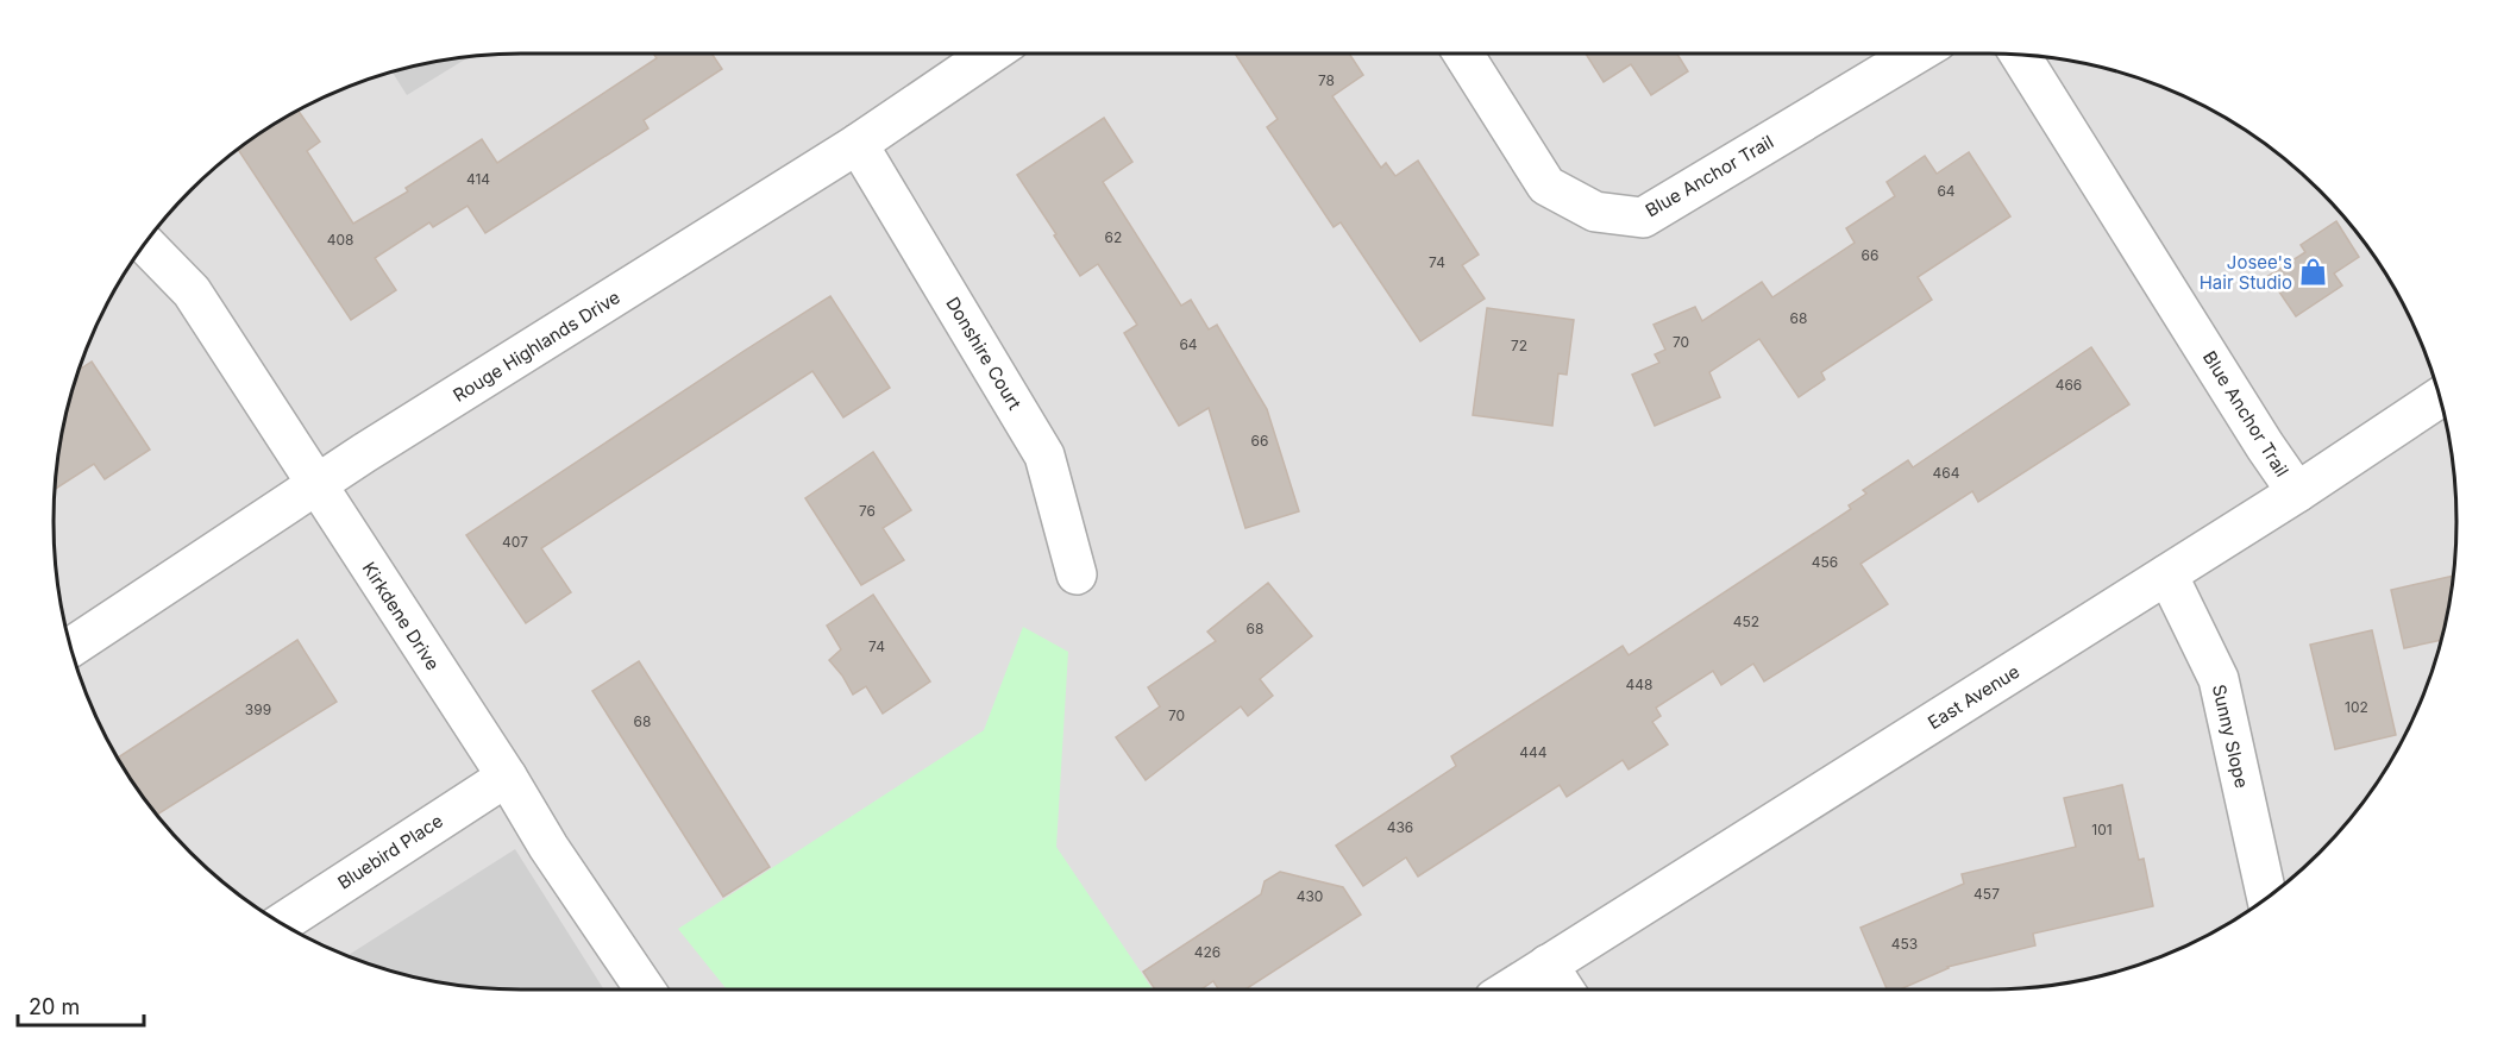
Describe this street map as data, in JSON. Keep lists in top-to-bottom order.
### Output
{
  "streets": {
    "street": [
      "Blue Anchor Trail",
      "Rouge Highlands Drive",
      "Donshire Court",
      "Kirkdene Drive",
      "East Avenue",
      "Sunny Slope",
      "Bluebird Place"
    ]
  },
  "crossings": [
    ["Blue Anchor Trail", "East Avenue"],
    ["Rouge Highlands Drive", "Donshire Court"],
    ["Rouge Highlands Drive", "Kirkdene Drive"],
    ["Kirkdene Drive", "Bluebird Place"],
    ["East Avenue", "Sunny Slope"]
  ],
  "places": {
    "shop": ["Josee's Hair Studio"]
  },
  "house_numbers": [
    "78",
    "414",
    "64",
    "62",
    "408",
    "66",
    "74",
    "68",
    "70",
    "64",
    "72",
    "466",
    "66",
    "464",
    "76",
    "407",
    "456",
    "452",
    "68",
    "74",
    "448",
    "102",
    "399",
    "70",
    "68",
    "444",
    "436",
    "101",
    "457",
    "430",
    "453",
    "426"
  ],
  "scale_bar": "20 m"
}
